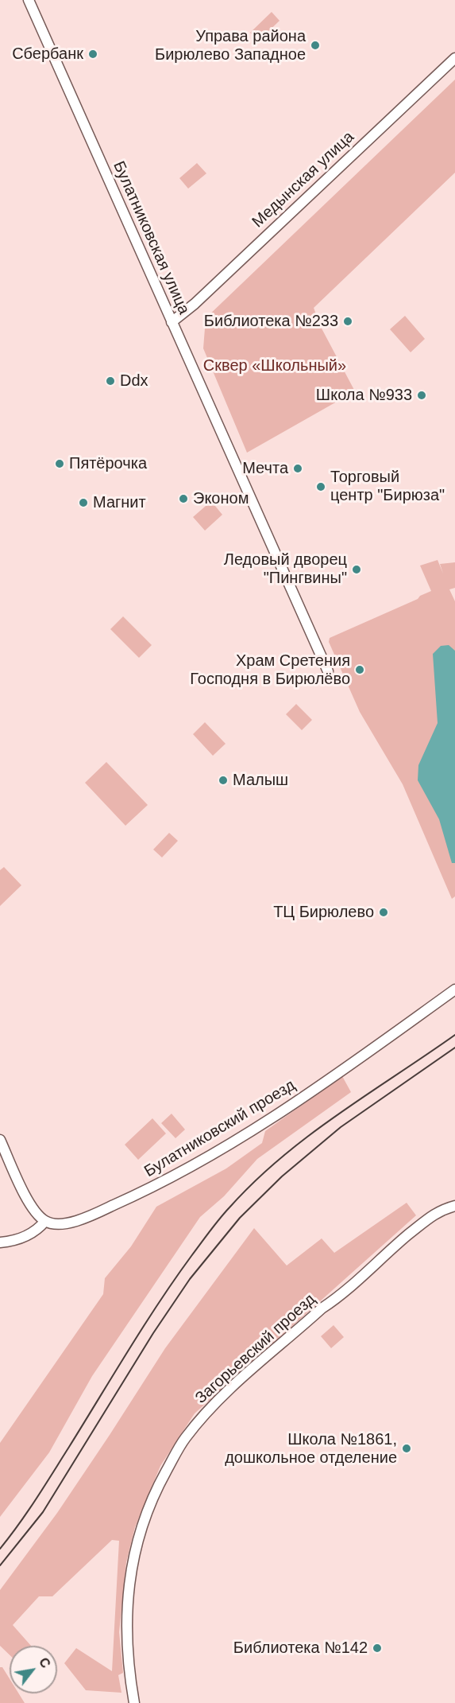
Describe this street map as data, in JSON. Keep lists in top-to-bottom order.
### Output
{
  "streets": {
    "street": [
      "Медынская улица",
      "Булатниковская улица",
      "Булатниковский проезд",
      "Загорьевский проезд"
    ]
  },
  "crossings": [
    ["Медынская улица", "Булатниковская улица"]
  ],
  "parks": ["Сквер «Школьный»"],
  "places": [
    "Управа района Бирюлево Западное",
    "Сбербанк",
    "Библиотека №233",
    "Ddx",
    "Школа №933",
    "Пятёрочка",
    "Мечта",
    "Торговый центр \"Бирюза\"",
    "Эконом",
    "Магнит",
    "Ледовый дворец \"Пингвины\"",
    "Храм Сретения Господня в Бирюлёво",
    "Малыш",
    "ТЦ Бирюлево",
    "Школа №1861, дошкольное отделение",
    "Библиотека №142"
  ],
  "north": "top right"
}
